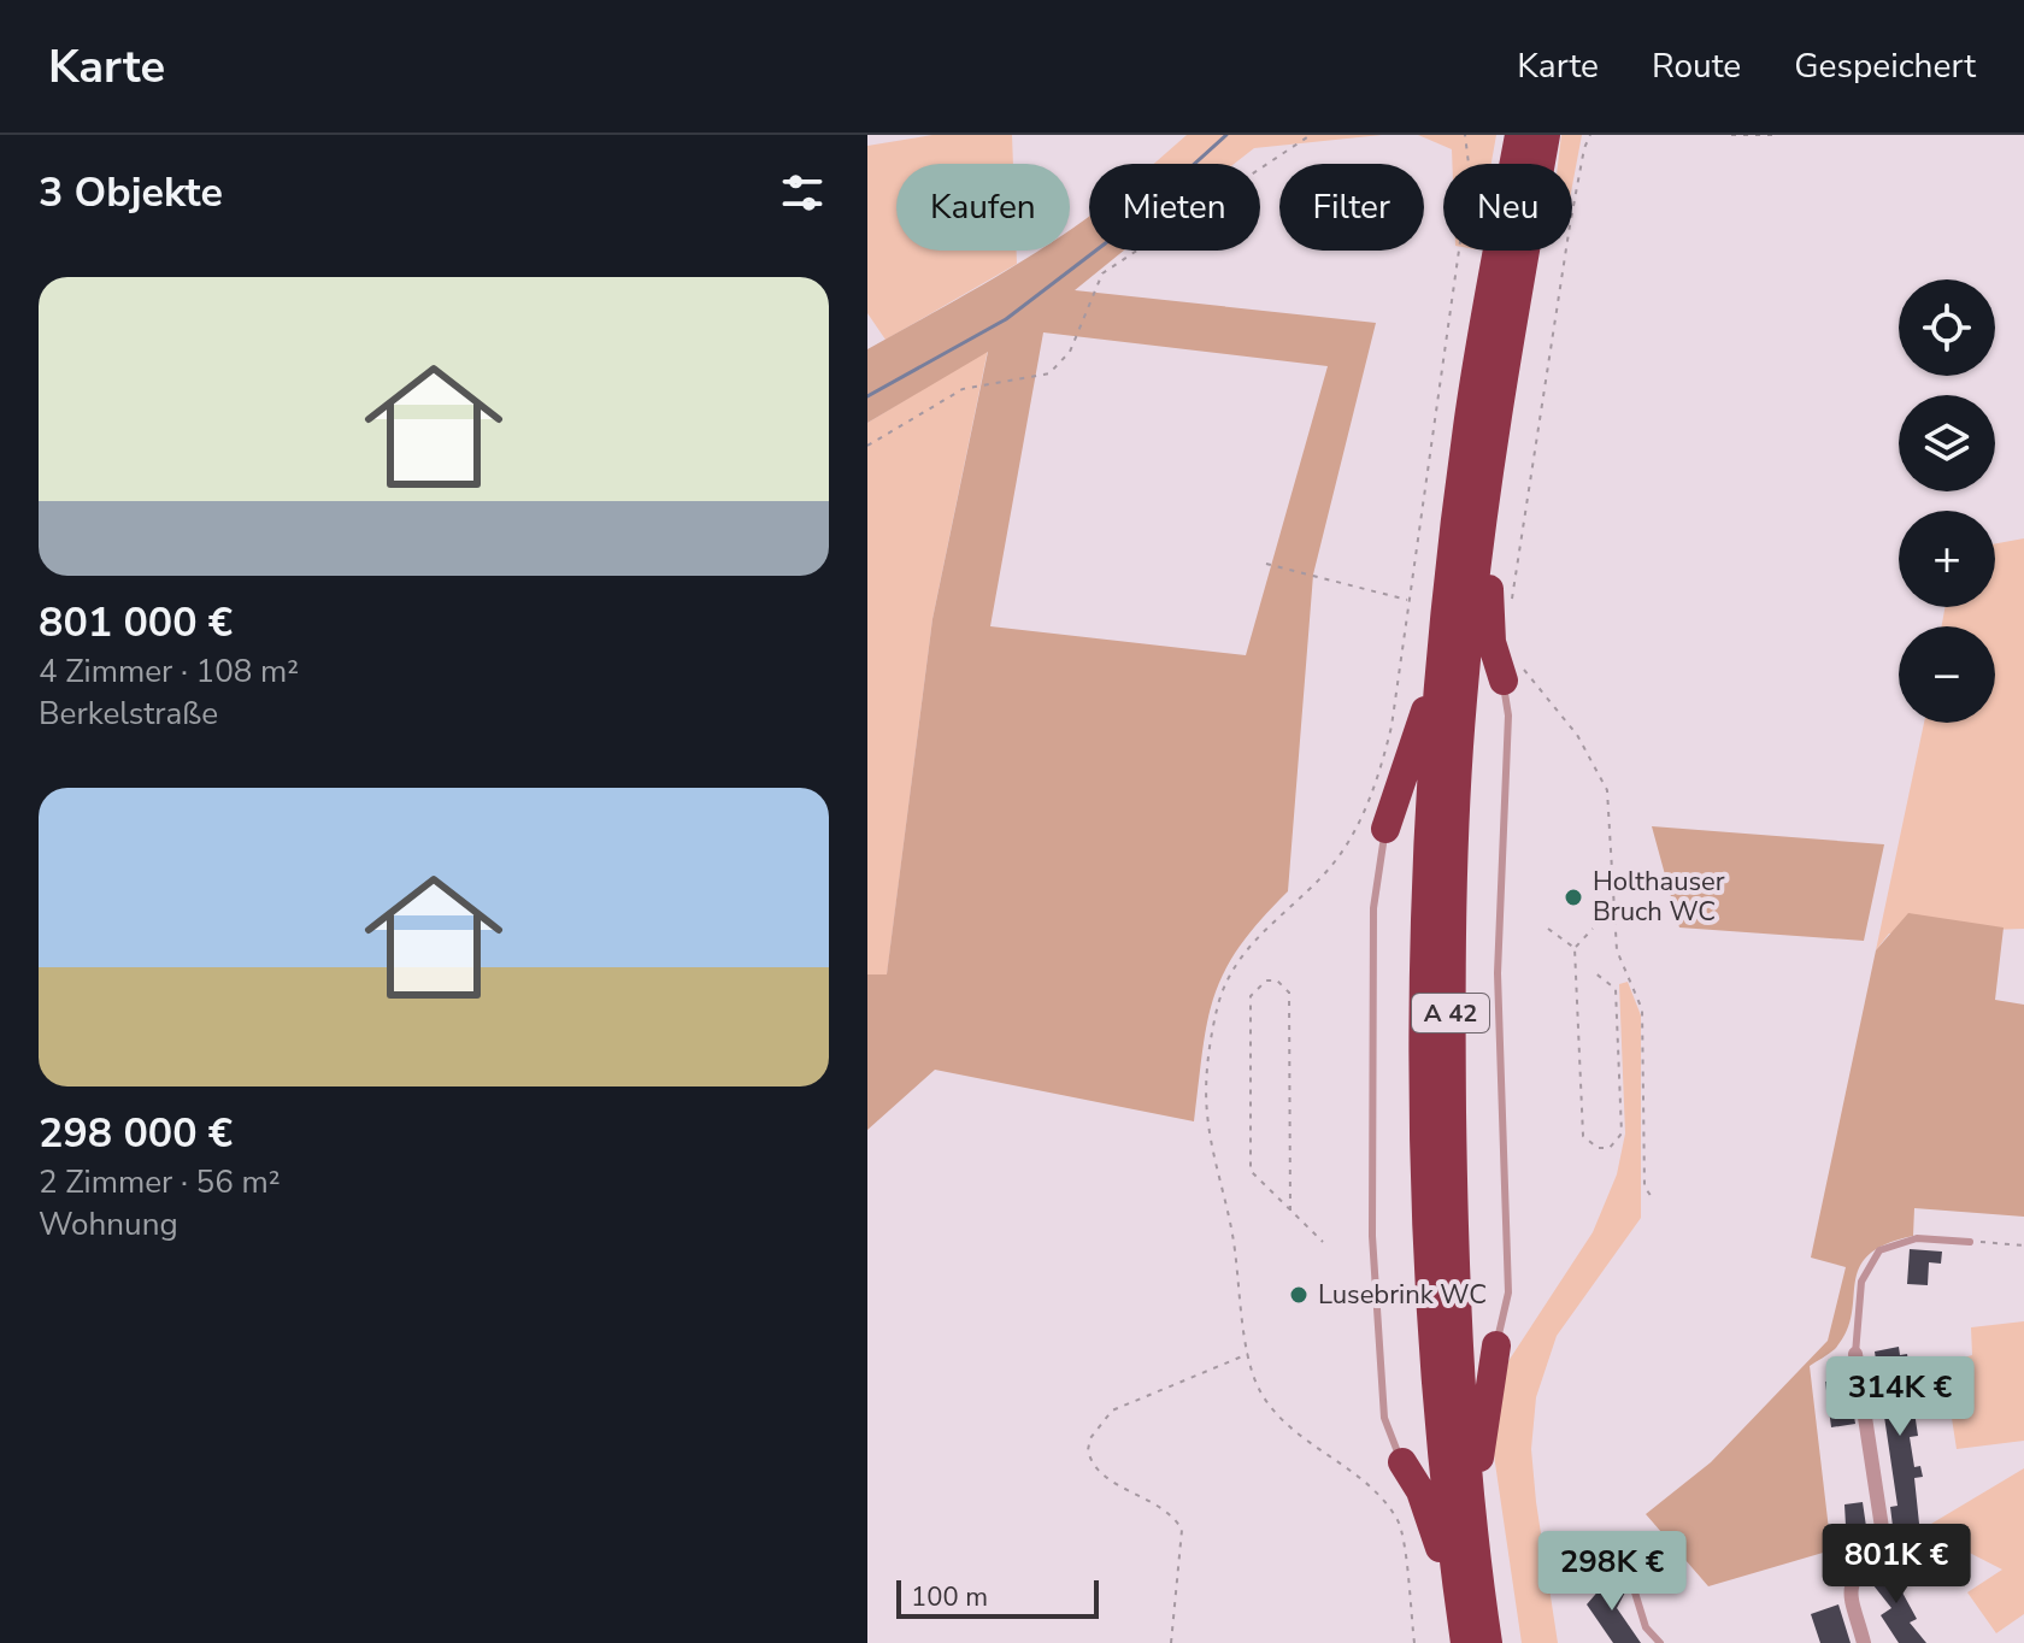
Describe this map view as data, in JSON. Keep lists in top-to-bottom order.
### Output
{
  "streets": {
    "highway": ["A 42"]
  },
  "places": ["Holthauser Bruch WC", "Lusebrink WC"],
  "scale_bar": "100 m",
  "page": {
    "header": "Karte",
    "nav": ["Karte", "Route", "Gespeichert"],
    "heading": "3 Objekte",
    "chip": [
      "Kaufen",
      "Mieten",
      "Filter",
      "Neu"
    ],
    "list": [
      {
        "name": "801 000 €",
        "note": "4 Zimmer · 108 m² · Berkelstraße"
      },
      {
        "name": "298 000 €",
        "note": "2 Zimmer · 56 m² · Wohnung"
      }
    ],
    "map_buttons": ["+", "−"],
    "price": ["314K €", "801K €", "298K €"],
    "scale": "100 m"
  }
}
